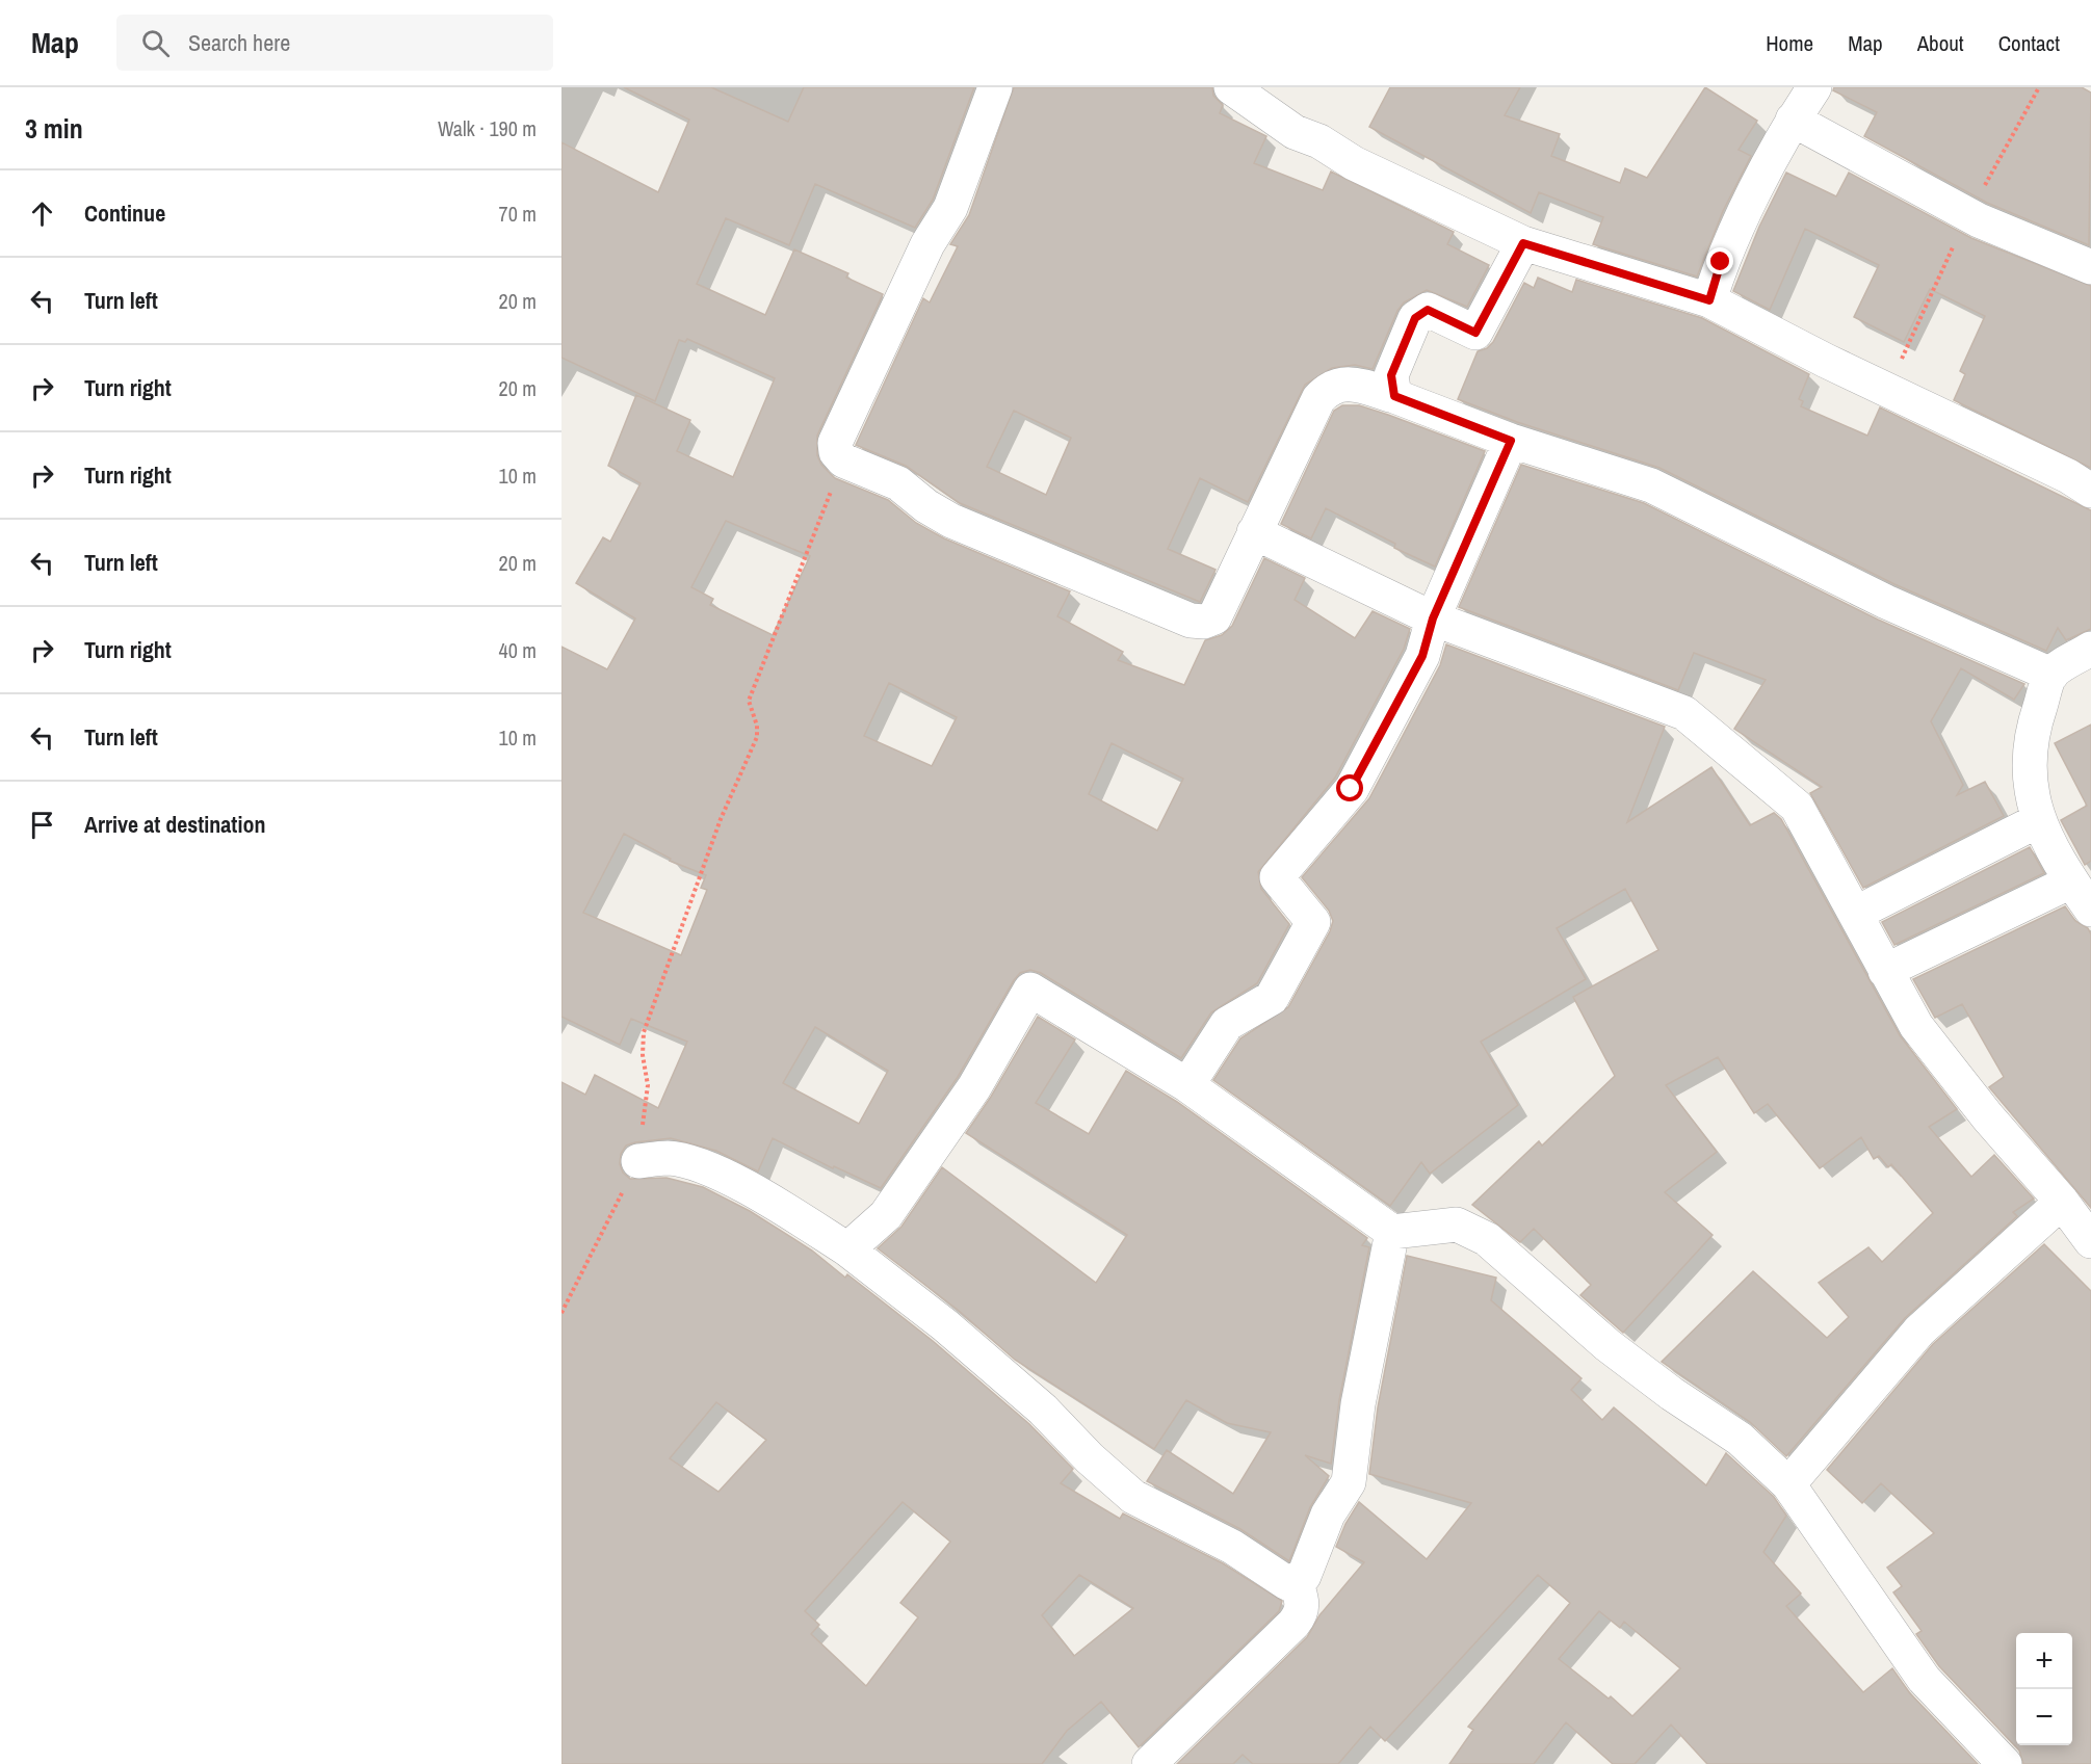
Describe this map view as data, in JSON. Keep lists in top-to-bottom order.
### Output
{
  "page": {
    "header": "Map",
    "search": "Search here",
    "nav": [
      "Home",
      "Map",
      "About",
      "Contact"
    ],
    "heading": ["3 min", "Walk · 190 m"],
    "list": [
      ["Continue", "70 m"],
      ["Turn left", "20 m"],
      ["Turn right", "20 m"],
      ["Turn right", "10 m"],
      ["Turn left", "20 m"],
      ["Turn right", "40 m"],
      ["Turn left", "10 m"],
      "Arrive at destination"
    ],
    "map_buttons": ["+", "−"]
  }
}
